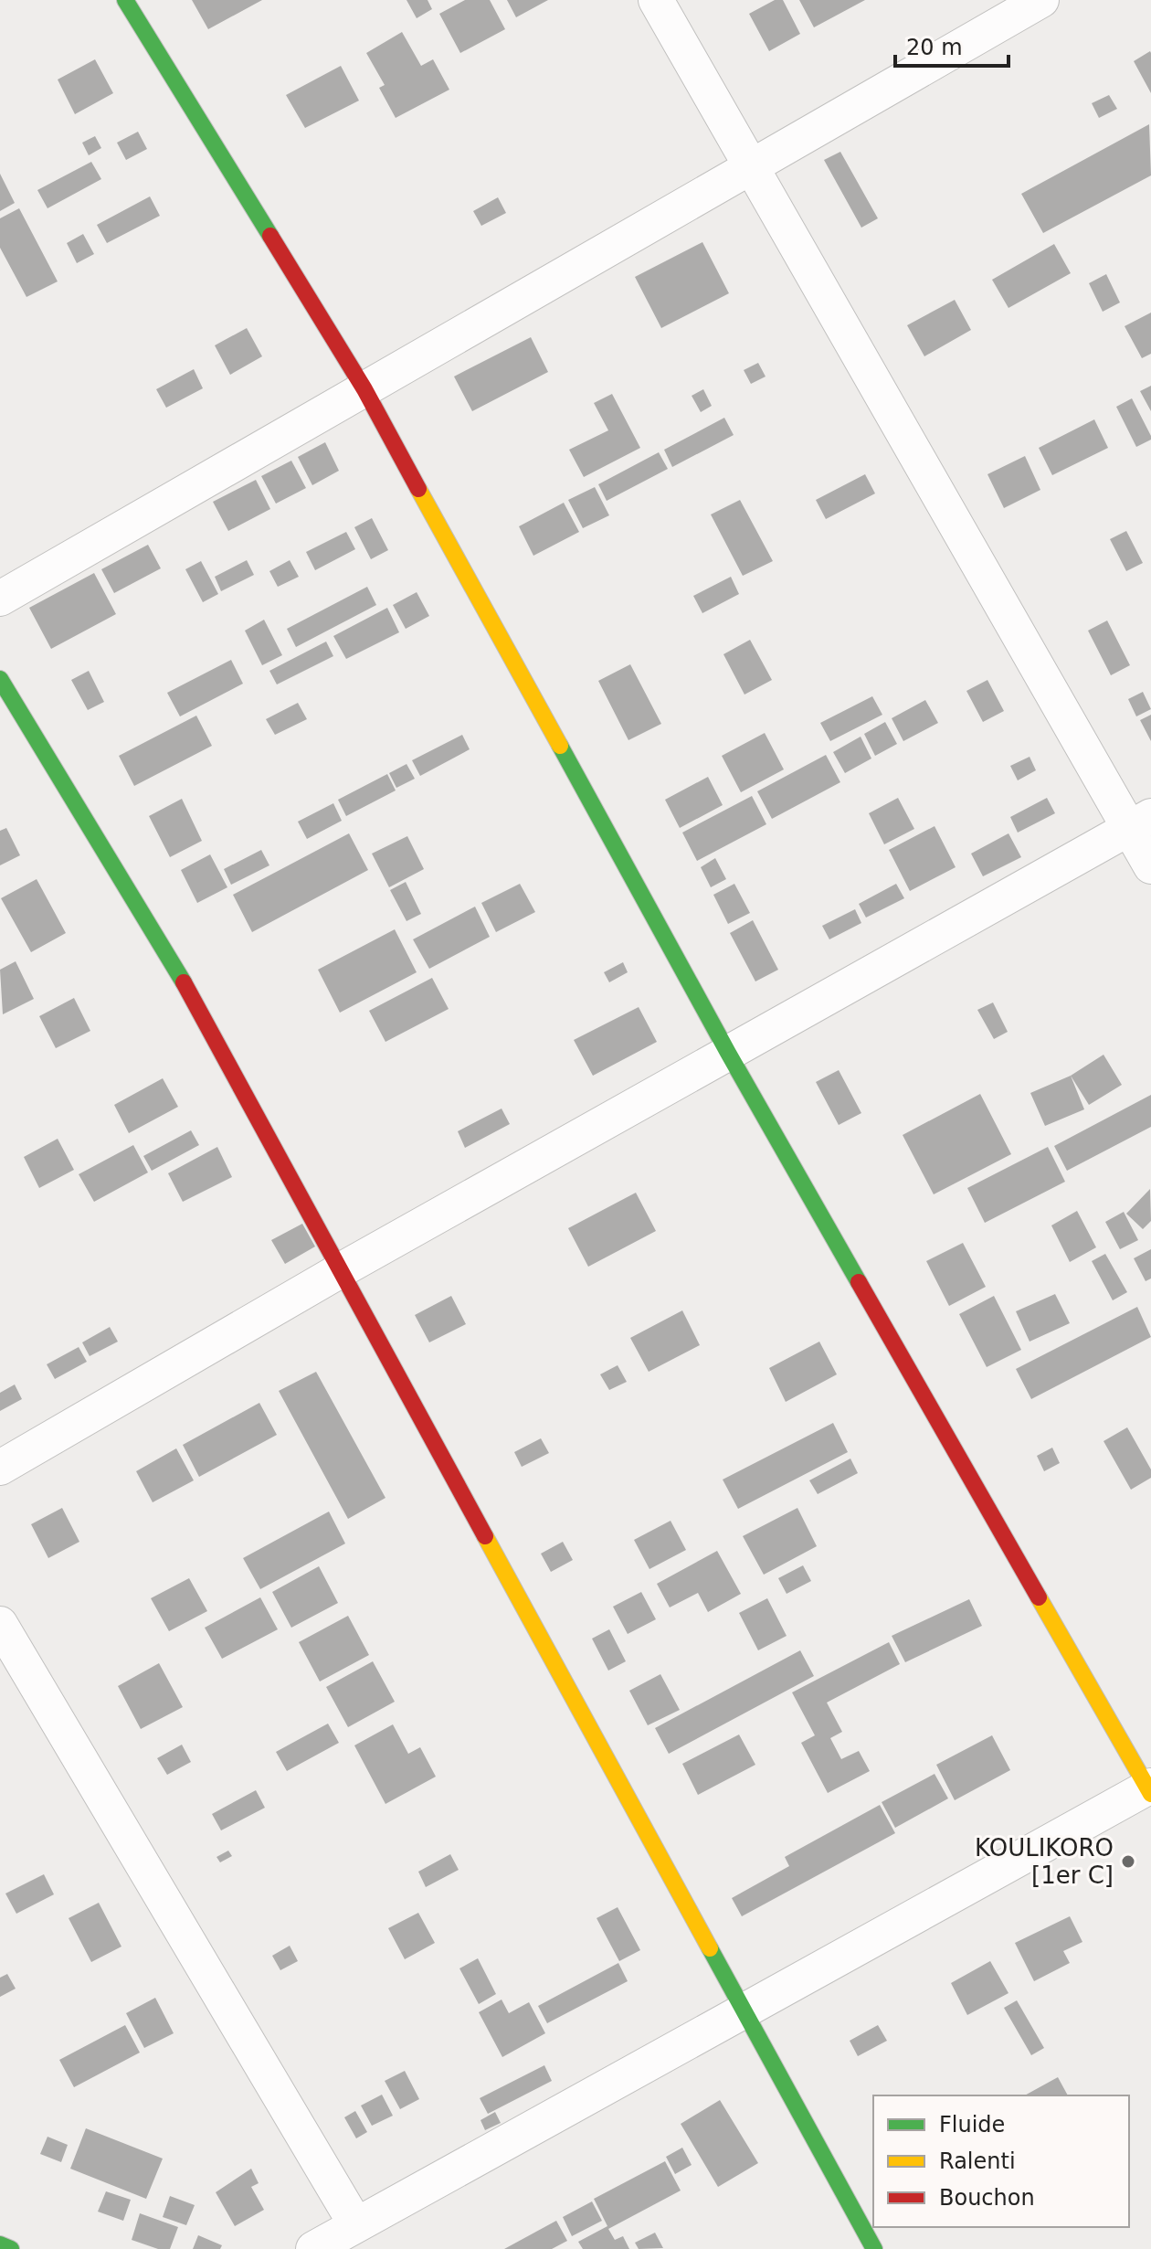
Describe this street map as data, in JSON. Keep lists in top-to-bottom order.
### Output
{
  "places": ["KOULIKORO [1er C]"],
  "legend": ["Fluide", "Ralenti", "Bouchon"],
  "scale_bar": "20 m"
}
